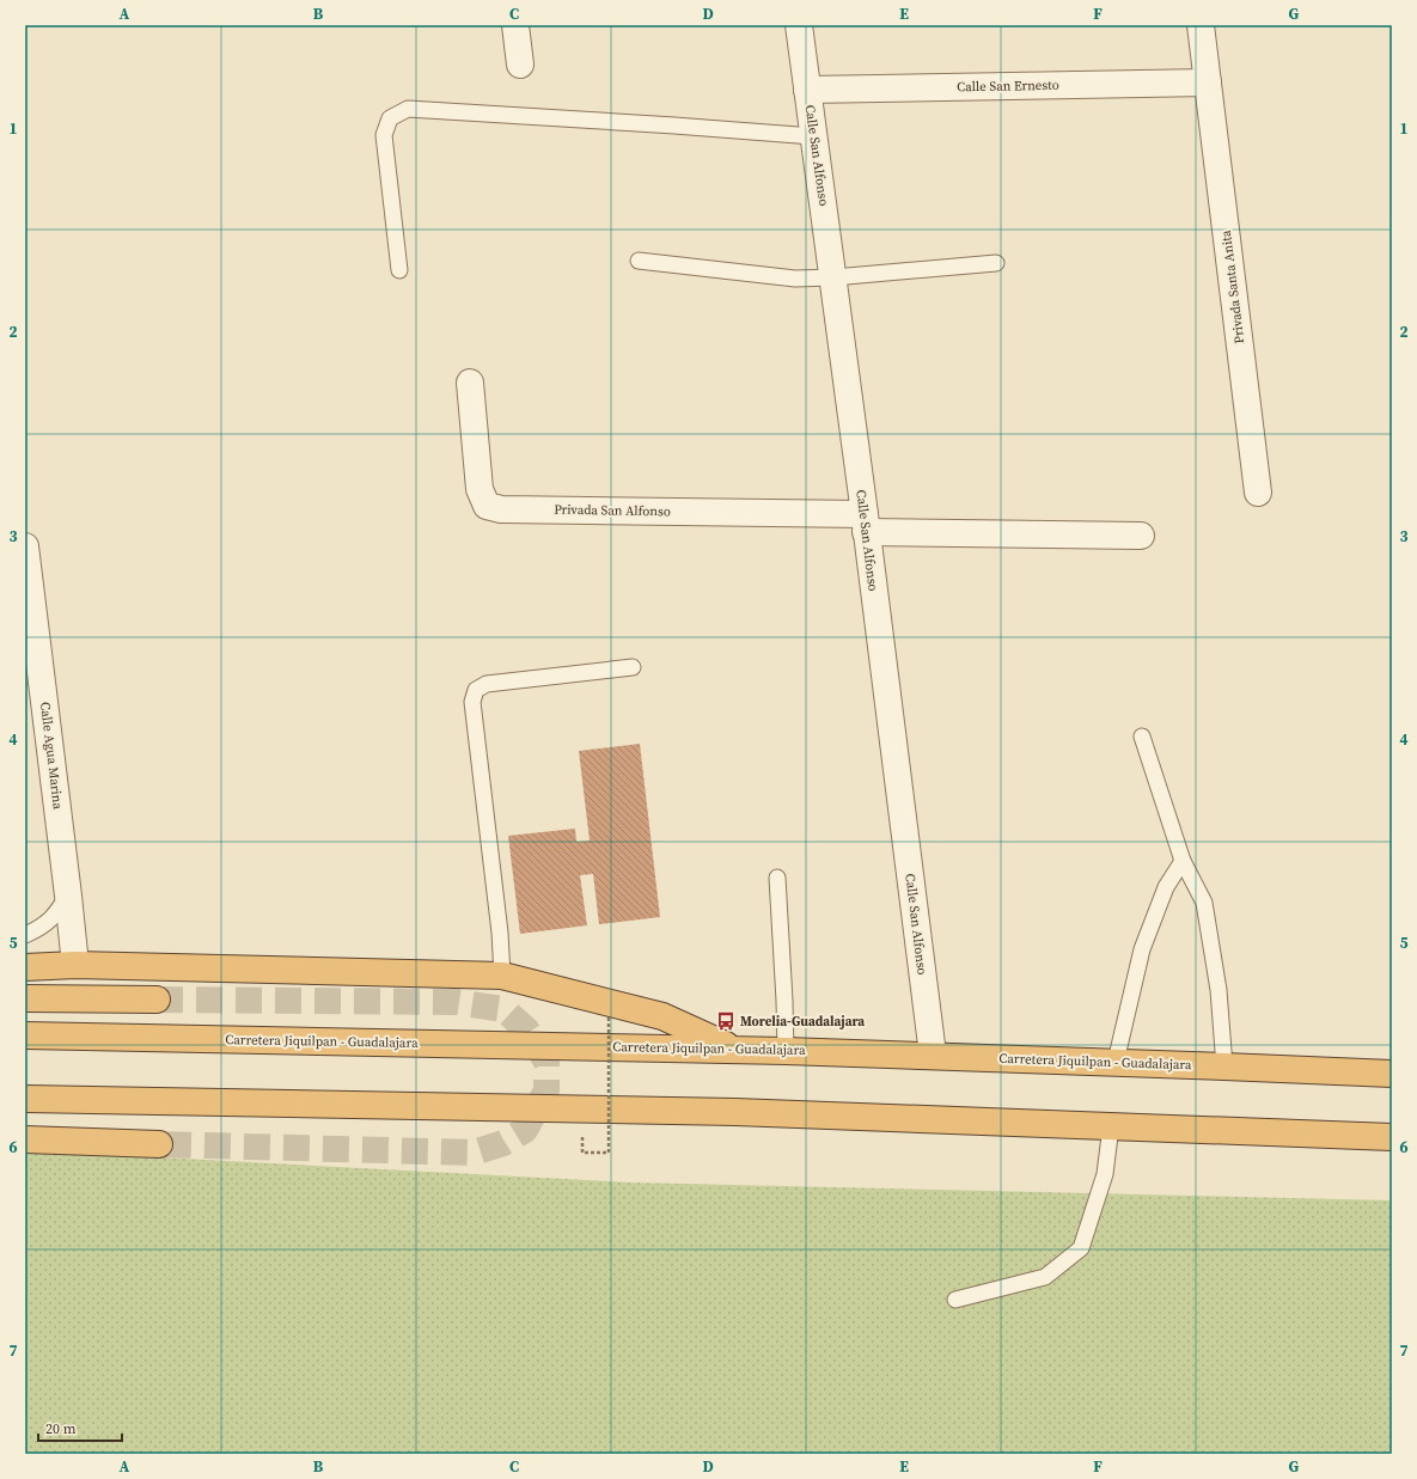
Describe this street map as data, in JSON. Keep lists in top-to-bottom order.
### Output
{
  "streets": {
    "highway": ["Carretera Jiquilpan - Guadalajara"],
    "street": [
      "Calle San Ernesto",
      "Calle San Alfonso",
      "Privada Santa Anita",
      "Privada San Alfonso",
      "Calle Agua Marina"
    ]
  },
  "crossings": [
    ["Calle San Ernesto", "Calle San Alfonso"],
    ["Calle San Ernesto", "Privada Santa Anita"],
    ["Calle San Alfonso", "Privada San Alfonso"],
    ["Calle San Alfonso", "Carretera Jiquilpan - Guadalajara"]
  ],
  "places": {
    "bus stop": ["Morelia-Guadalajara"]
  },
  "scale_bar": "20 m",
  "grid": {
    "columns": [
      "A",
      "B",
      "C",
      "D",
      "E",
      "F",
      "G"
    ],
    "rows": [
      "1",
      "2",
      "3",
      "4",
      "5",
      "6",
      "7"
    ]
  }
}
